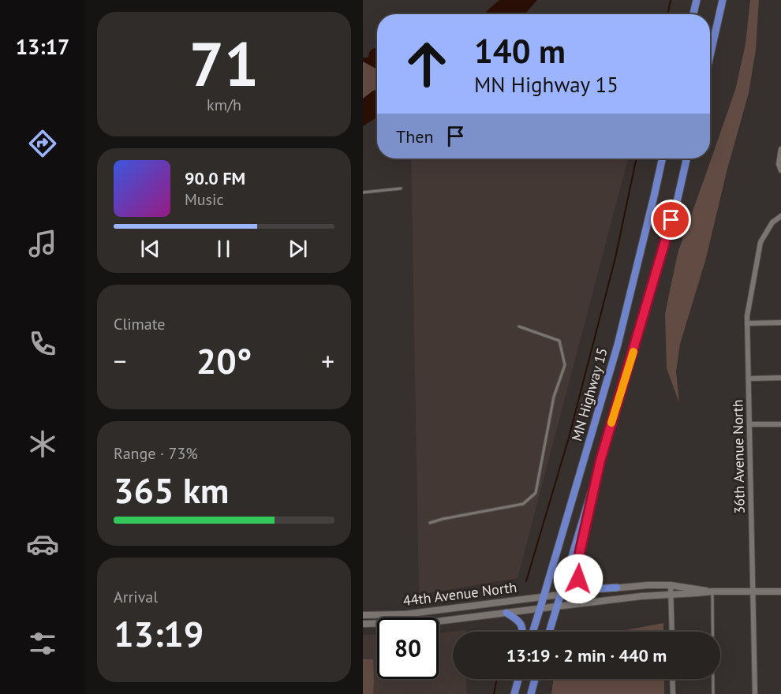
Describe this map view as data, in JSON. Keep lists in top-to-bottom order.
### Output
{
  "streets": {
    "highway": ["MN Highway 15"],
    "main road": ["44th Avenue North"],
    "street": ["36th Avenue North"]
  },
  "crossings": [
    ["MN Highway 15", "44th Avenue North"]
  ],
  "page": {
    "tabs": "13:17",
    "tile": [
      ["71", "km/h"],
      "Climate",
      ["Range · 73%", "365 km"],
      ["Arrival", "13:19"]
    ],
    "turn": ["140 m", "MN Highway 15"],
    "then": "Then",
    "song": ["90.0 FM", "Music"],
    "heat": ["−", "20°", "+"],
    "limit": "80",
    "trip": "13:19 · 2 min · 440 m"
  }
}
